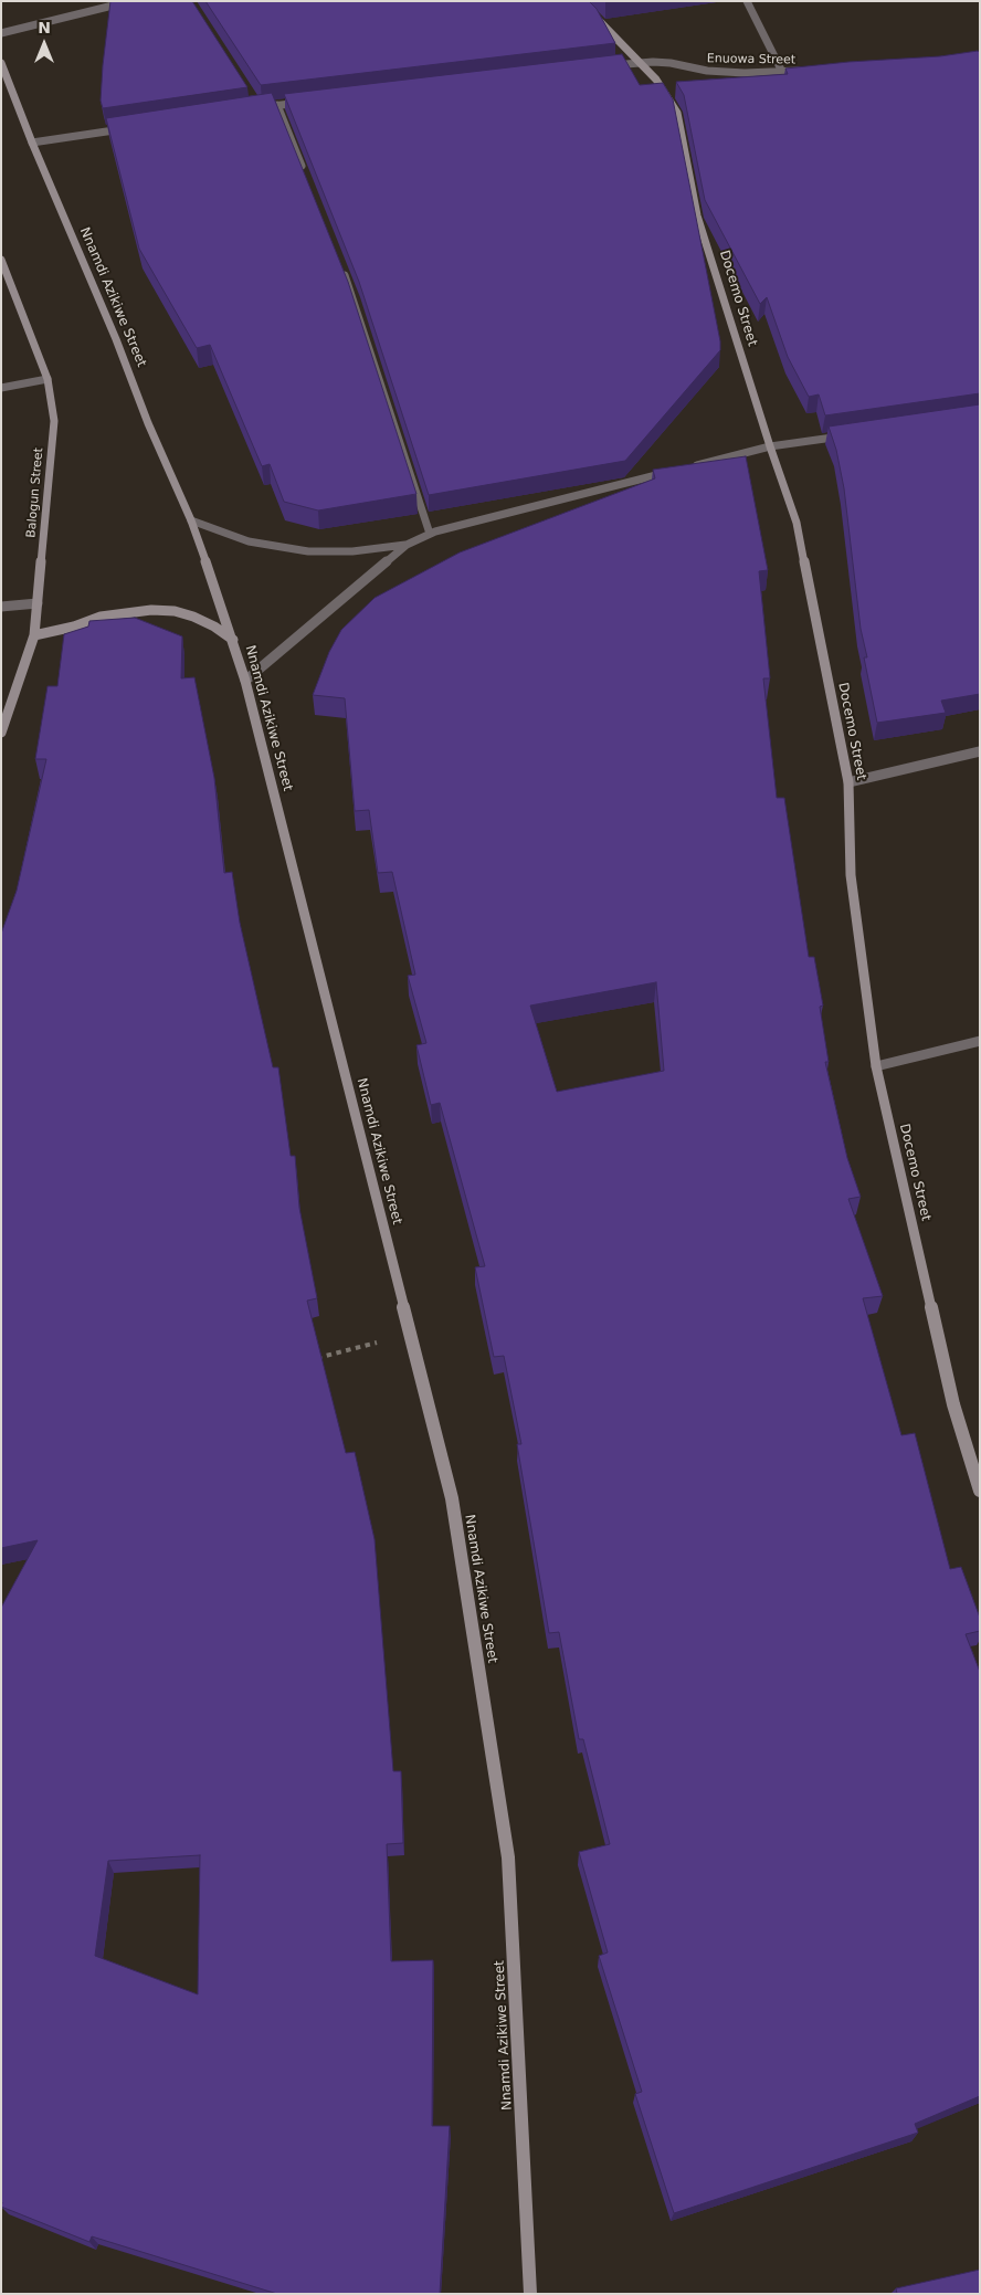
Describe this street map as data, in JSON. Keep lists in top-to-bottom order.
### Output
{
  "streets": {
    "main road": ["Nnamdi Azikiwe Street", "Docemo Street", "Balogun Street"],
    "street": ["Enuowa Street"]
  },
  "crossings": [
    ["Enuowa Street", "Docemo Street"]
  ],
  "north": "top"
}
